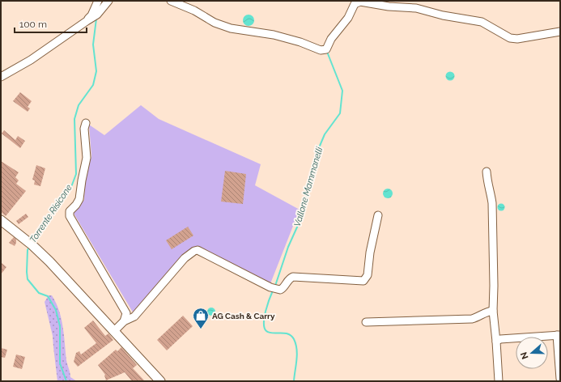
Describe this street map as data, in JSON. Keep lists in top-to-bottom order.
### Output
{
  "water": ["Vallone Mammanelli", "Torrente Risicone"],
  "places": {
    "shop": ["AG Cash & Carry"]
  },
  "scale_bar": "100 m",
  "north": "left"
}
